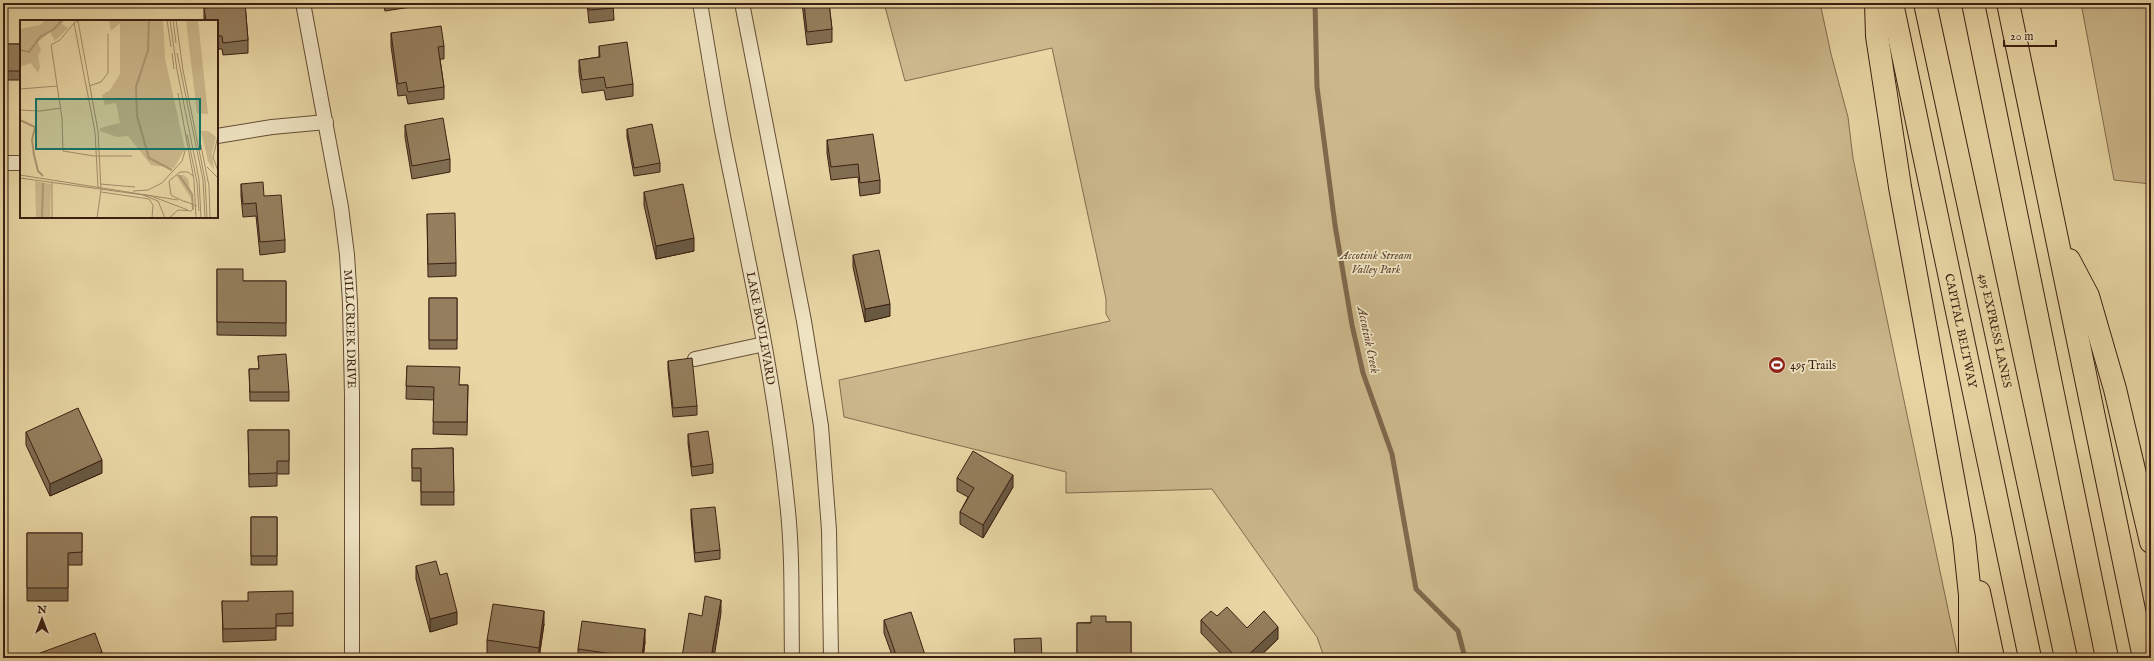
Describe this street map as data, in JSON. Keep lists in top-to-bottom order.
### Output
{
  "streets": {
    "highway": ["CAPITAL BELTWAY", "495 EXPRESS LANES"],
    "street": ["MILLCREEK DRIVE", "LAKE BOULEVARD"]
  },
  "water": ["Accotink Creek"],
  "parks": ["Accotink Stream Valley Park"],
  "places": {
    "sports": ["495 Trails"]
  },
  "scale_bar": "20 m",
  "north": "top"
}
